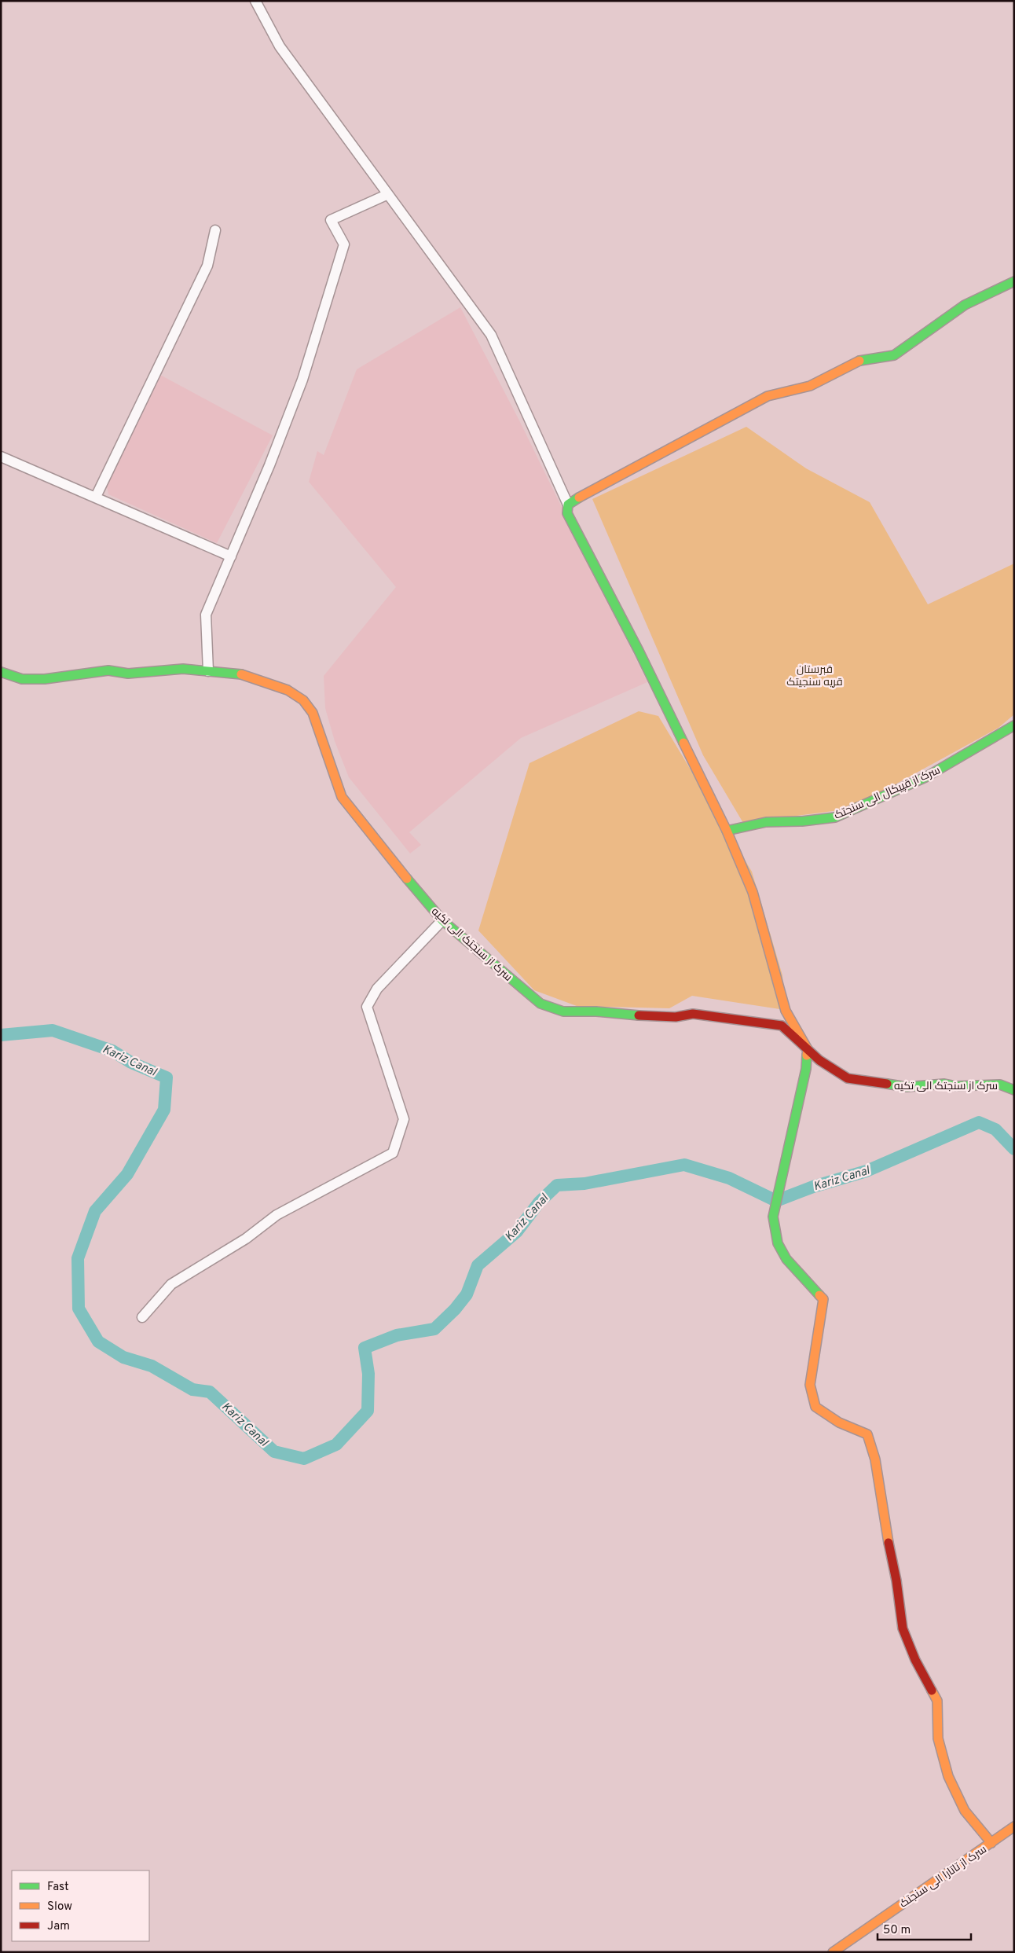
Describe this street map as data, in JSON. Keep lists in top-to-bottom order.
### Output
{
  "streets": {
    "street": ["سرک از قپیکال الی سنجتک", "سرک از سنجتک الی تکیه", "سرک از تاتارا الی سنجتک"]
  },
  "water": ["Kariz Canal"],
  "parks": ["قبرستان قریه سنجیتک"],
  "legend": ["Fast", "Slow", "Jam"],
  "scale_bar": "50 m"
}
